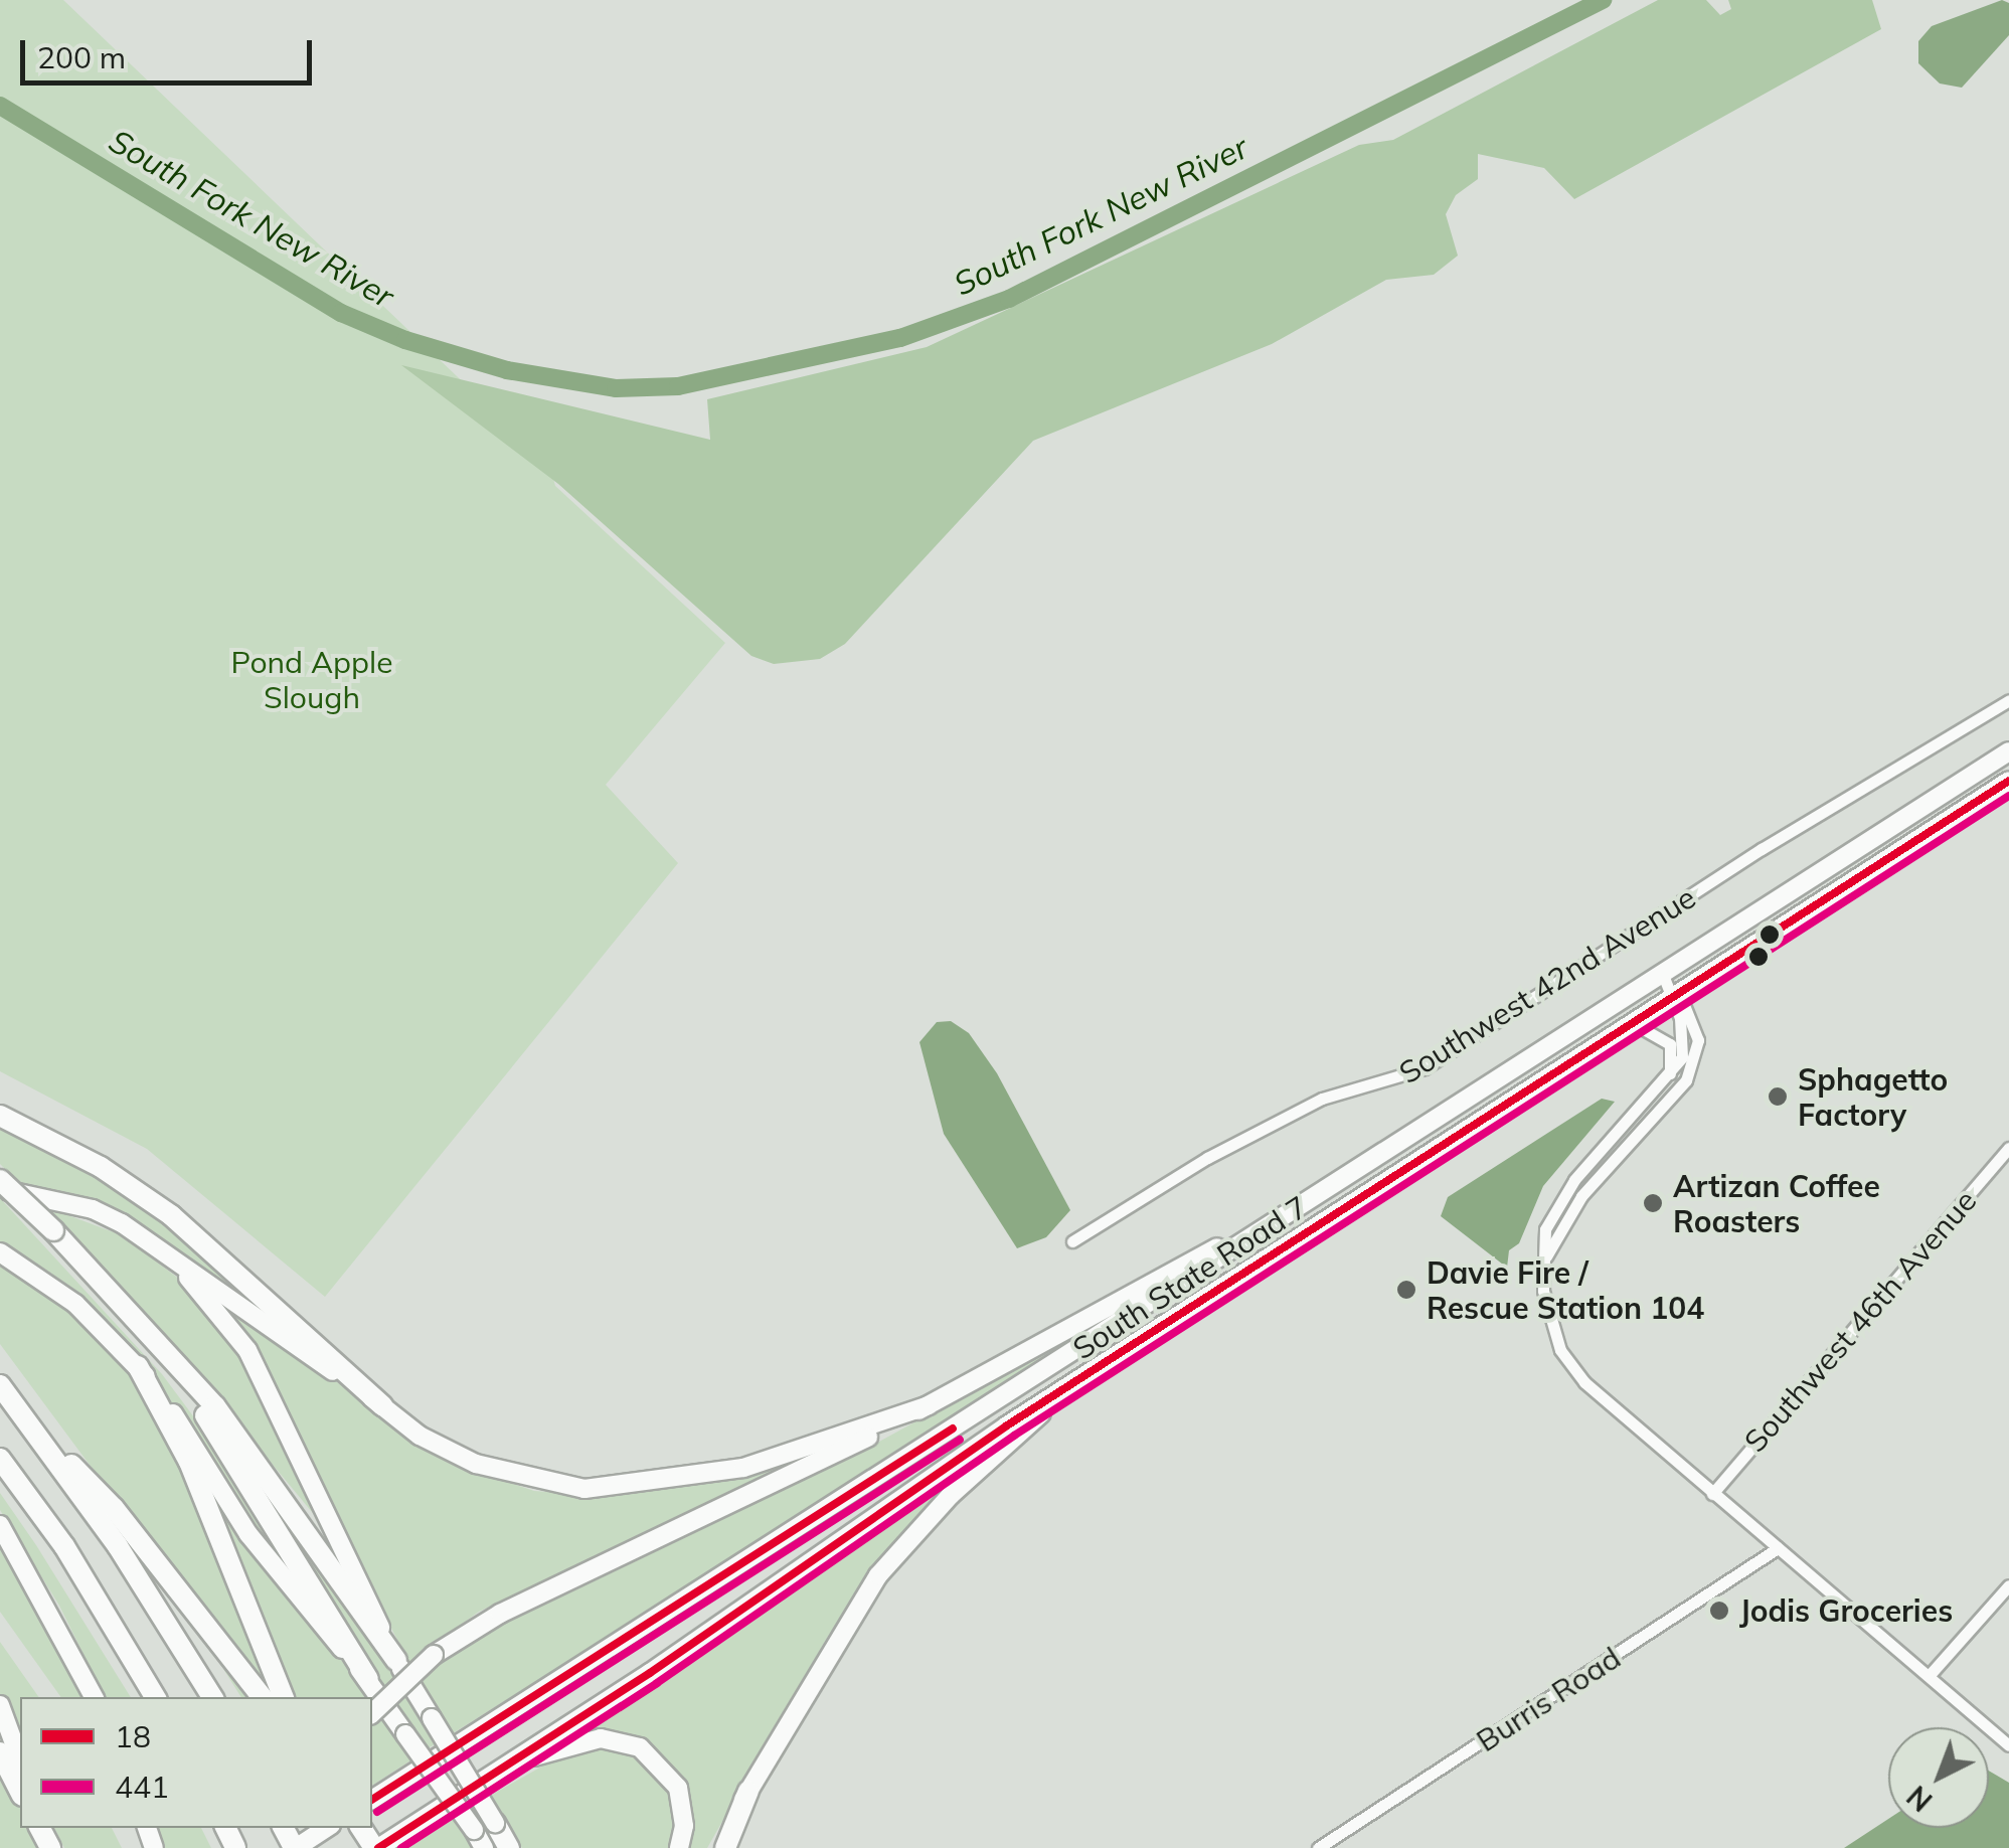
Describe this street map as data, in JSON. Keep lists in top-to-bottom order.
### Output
{
  "streets": {
    "main road": ["South State Road 7"],
    "street": ["Southwest 42nd Avenue", "Southwest 46th Avenue", "Burris Road"]
  },
  "water": ["South Fork New River"],
  "parks": ["Pond Apple Slough"],
  "places": [
    "Sphagetto Factory",
    "Artizan Coffee Roasters",
    "Davie Fire / Rescue Station 104",
    "Jodis Groceries"
  ],
  "lines": ["transit line 18", "transit line 441"],
  "legend": ["18", "441"],
  "scale_bar": "200 m",
  "north": "bottom left"
}
